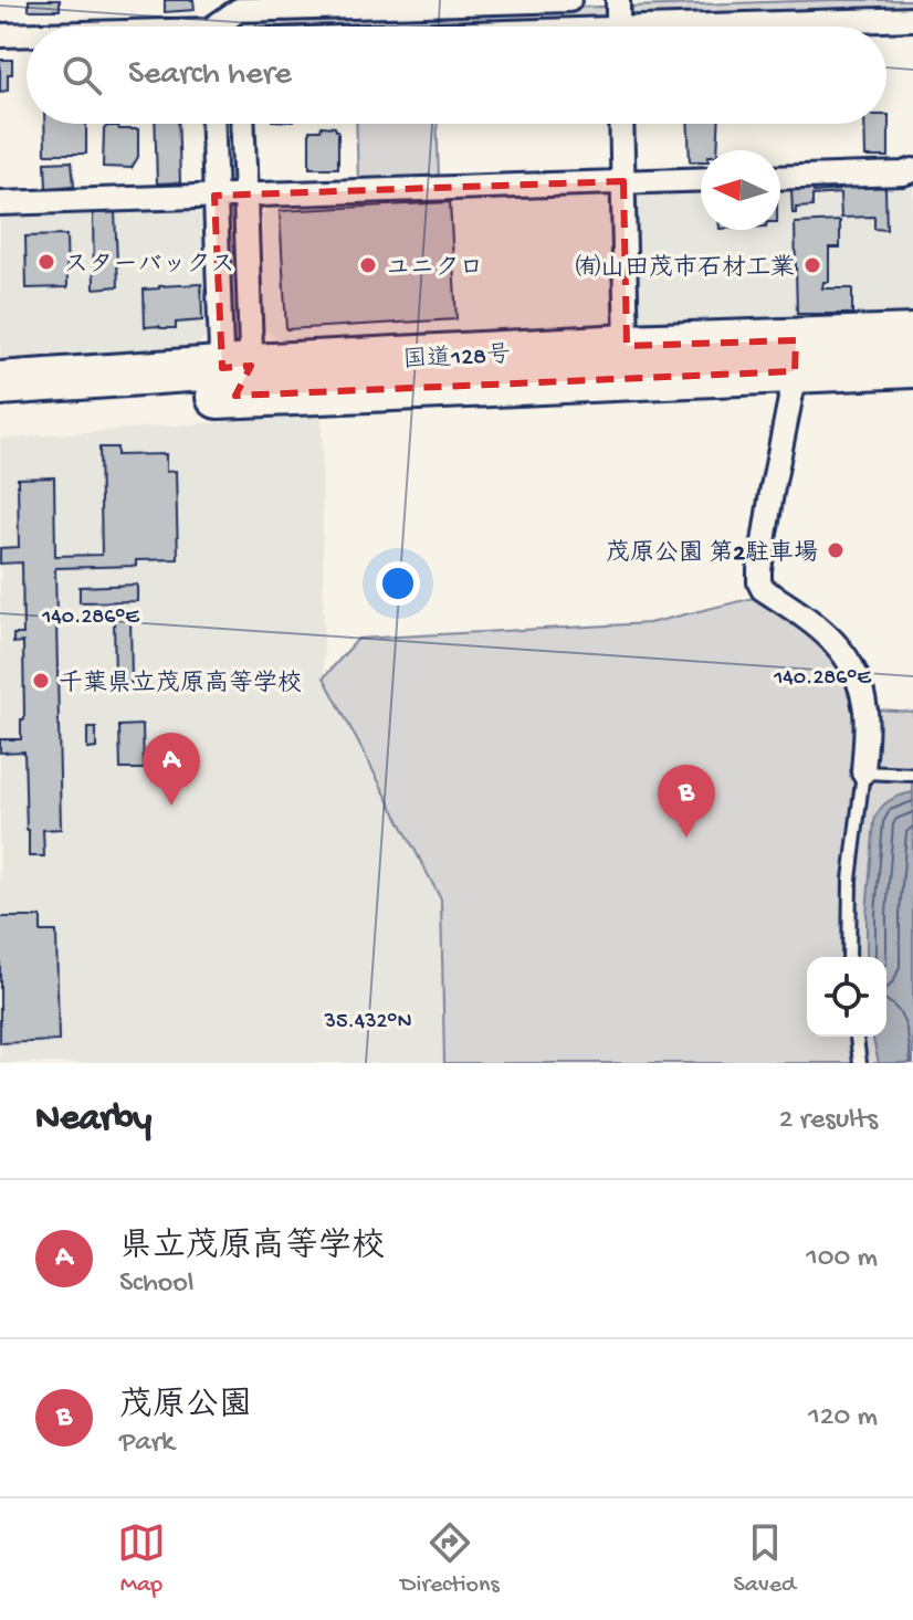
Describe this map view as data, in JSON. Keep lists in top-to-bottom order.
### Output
{
  "streets": {
    "highway": ["国道128号"]
  },
  "places": [
    "スターバックス",
    "ユニクロ",
    "㈲山田茂市石材工業",
    "茂原公園 第2駐車場",
    "千葉県立茂原高等学校"
  ],
  "north": "left",
  "page": {
    "search": "Search here",
    "pins": ["A", "B"],
    "heading": ["Nearby", "2 results"],
    "list": [
      {
        "mark": "A",
        "name": "県立茂原高等学校",
        "note": "School",
        "value": "100 m"
      },
      {
        "mark": "B",
        "name": "茂原公園",
        "note": "Park",
        "value": "120 m"
      }
    ],
    "nav": ["Map", "Directions", "Saved"]
  },
  "coordinates": ["140.286°E", "35.432°N"]
}
